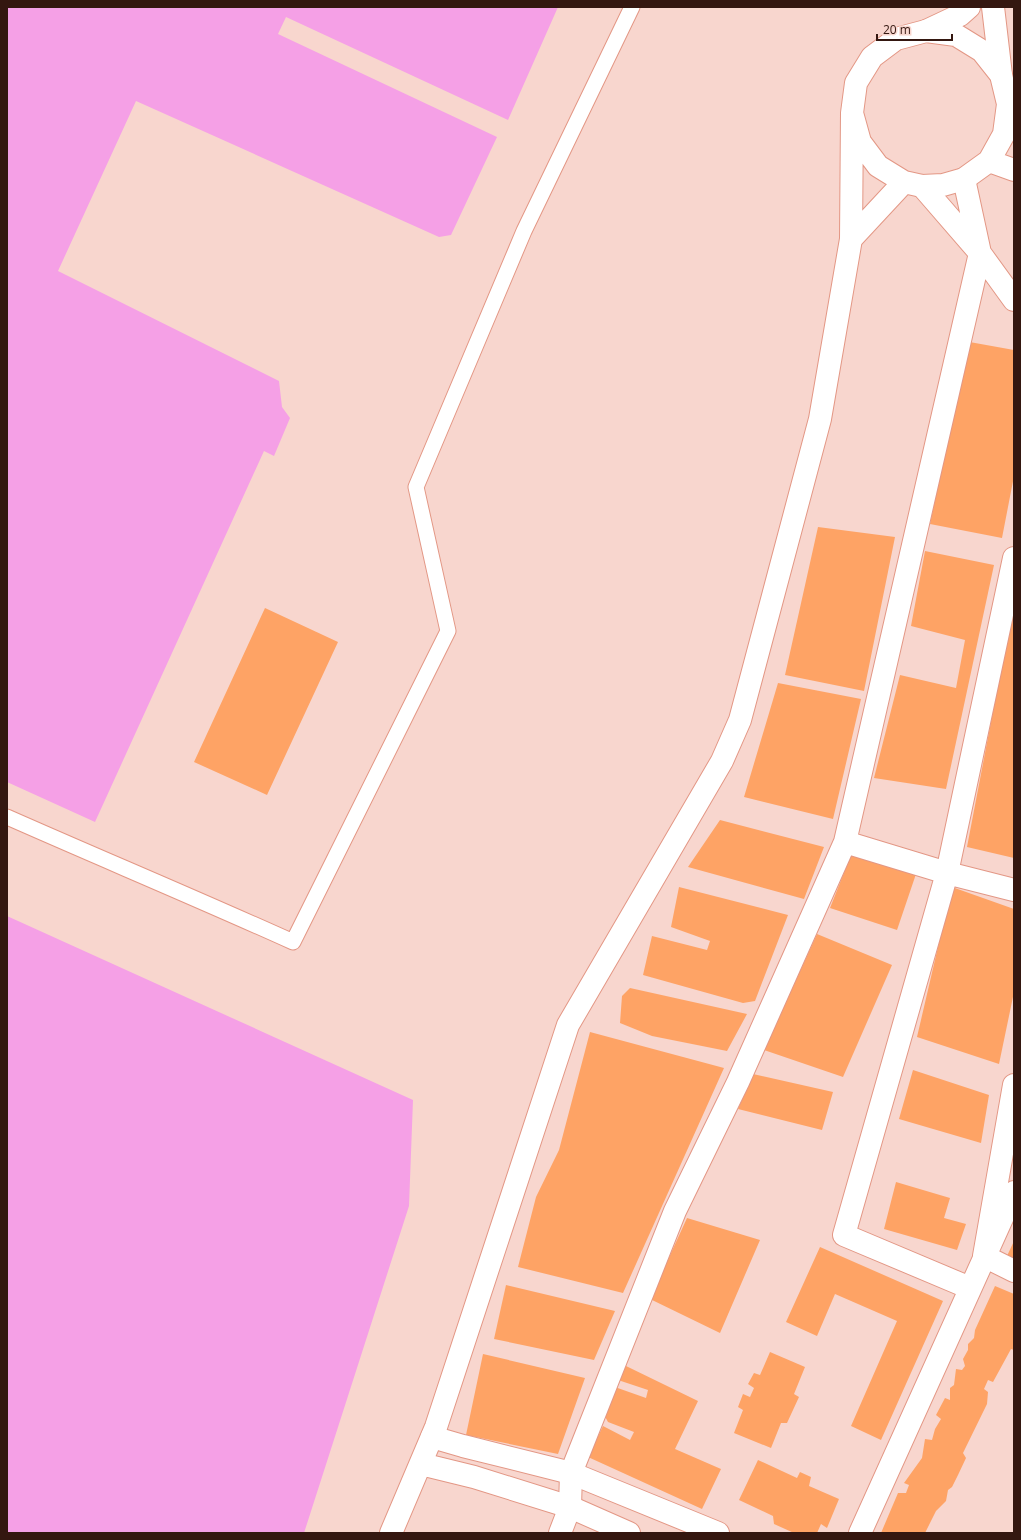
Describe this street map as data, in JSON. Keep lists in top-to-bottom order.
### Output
{
  "scale_bar": "20 m"
}
